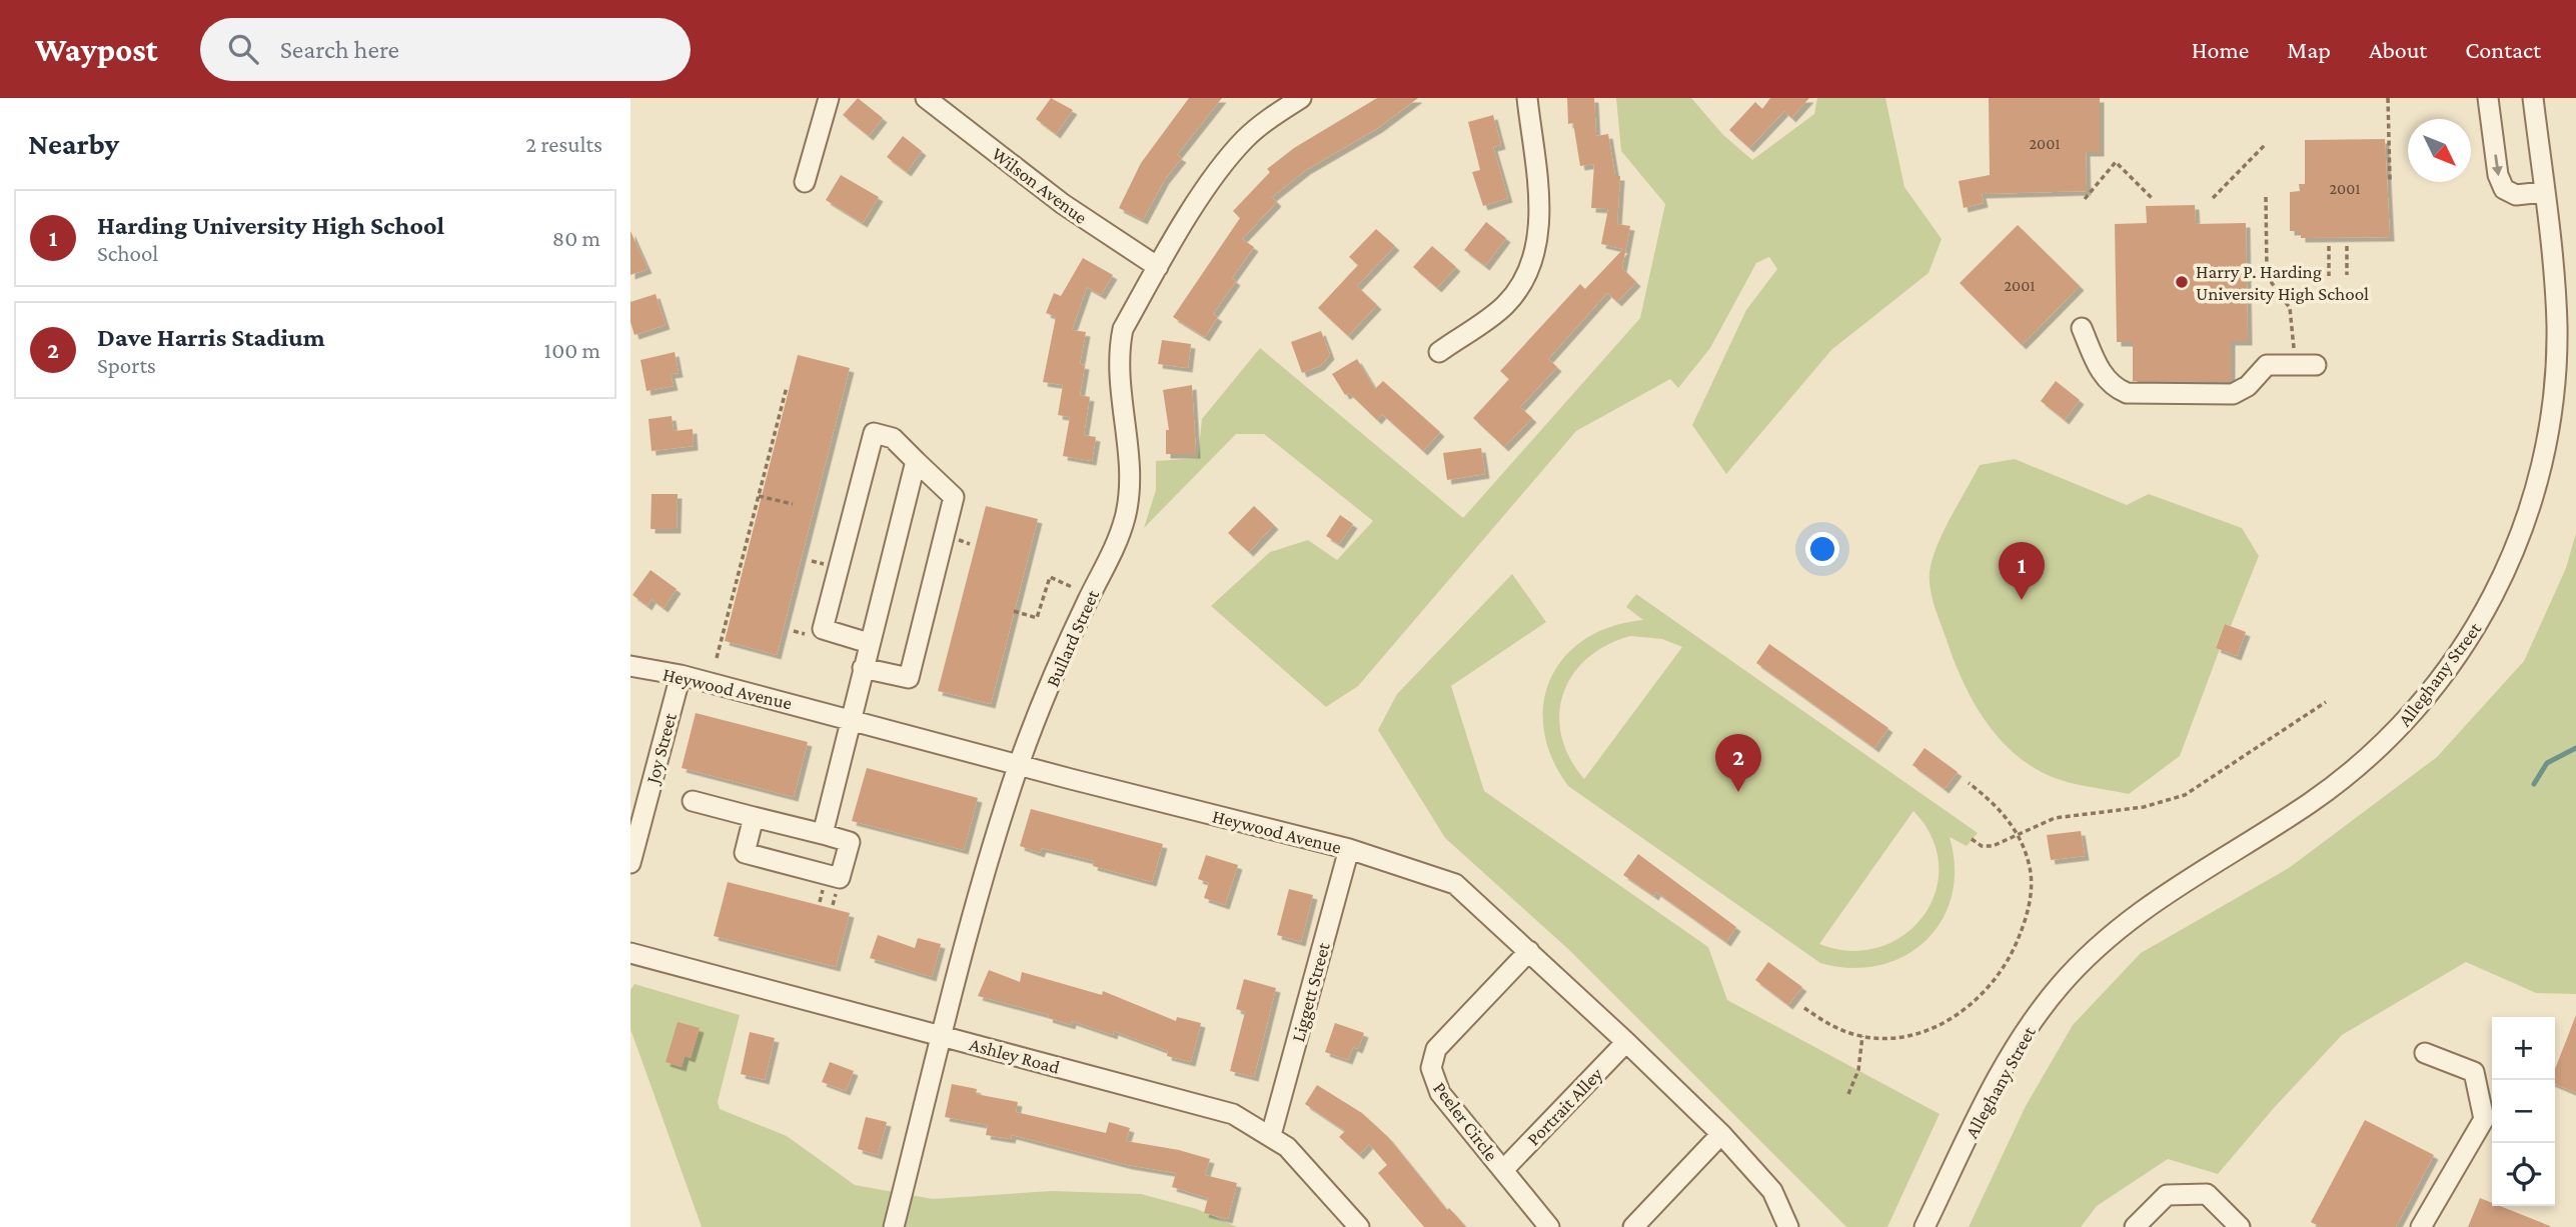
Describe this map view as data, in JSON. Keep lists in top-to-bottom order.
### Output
{
  "streets": {
    "street": [
      "Wilson Avenue",
      "Bullard Street",
      "Alleghany Street",
      "Heywood Avenue",
      "Joy Street",
      "Liggett Street",
      "Ashley Road",
      "Portrait Alley",
      "Peeler Circle"
    ]
  },
  "crossings": [
    ["Wilson Avenue", "Bullard Street"],
    ["Bullard Street", "Heywood Avenue"],
    ["Bullard Street", "Ashley Road"],
    ["Heywood Avenue", "Joy Street"],
    ["Heywood Avenue", "Liggett Street"],
    ["Heywood Avenue", "Portrait Alley"],
    ["Heywood Avenue", "Peeler Circle"],
    ["Liggett Street", "Ashley Road"],
    ["Portrait Alley", "Peeler Circle"]
  ],
  "places": ["Harry P. Harding University High School"],
  "house_numbers": ["2001", "2001", "2001"],
  "north": "bottom right",
  "page": {
    "header": "Waypost",
    "search": "Search here",
    "nav": [
      "Home",
      "Map",
      "About",
      "Contact"
    ],
    "heading": ["Nearby", "2 results"],
    "list": [
      {
        "mark": "1",
        "name": "Harding University High School",
        "note": "School",
        "value": "80 m"
      },
      {
        "mark": "2",
        "name": "Dave Harris Stadium",
        "note": "Sports",
        "value": "100 m"
      }
    ],
    "pins": ["1", "2"],
    "map_buttons": ["+", "−"]
  }
}
